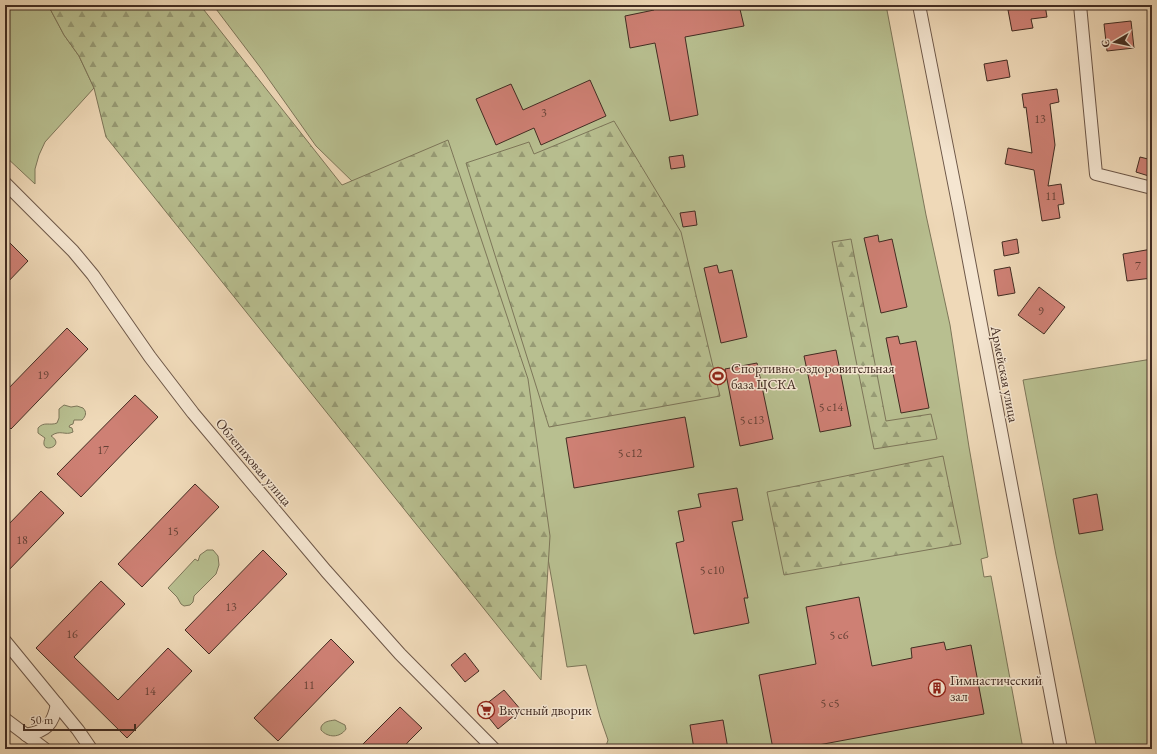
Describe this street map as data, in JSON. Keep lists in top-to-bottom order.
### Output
{
  "streets": {
    "street": ["Армейская улица", "Облепиховая улица"]
  },
  "places": {
    "sports": ["Спортивно-оздоровительная база ЦСКА"],
    "building": ["Гимнастический зал"],
    "supermarket": ["Вкусный дворик"]
  },
  "house_numbers": [
    "3",
    "13",
    "11",
    "7",
    "9",
    "19",
    "5 с14",
    "5 с13",
    "17",
    "5 с12",
    "15",
    "18",
    "5 с10",
    "13",
    "16",
    "5 с6",
    "11",
    "14",
    "5 с5"
  ],
  "scale_bar": "50 m",
  "north": "left"
}
